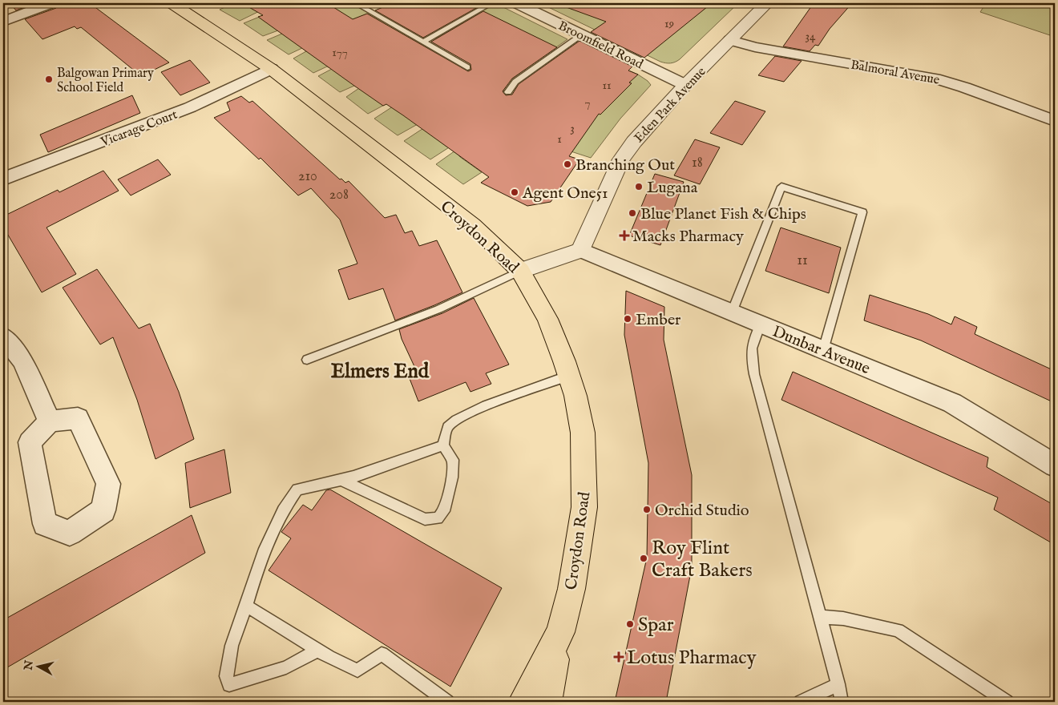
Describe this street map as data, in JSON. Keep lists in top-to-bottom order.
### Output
{
  "streets": {
    "main road": ["Croydon Road"],
    "street": [
      "Broomfield Road",
      "Balmoral Avenue",
      "Eden Park Avenue",
      "Vicarage Court",
      "Dunbar Avenue"
    ]
  },
  "crossings": [
    ["Broomfield Road", "Eden Park Avenue"],
    ["Balmoral Avenue", "Eden Park Avenue"],
    ["Eden Park Avenue", "Dunbar Avenue"],
    ["Vicarage Court", "Croydon Road"]
  ],
  "districts": ["Elmers End"],
  "places": {
    "other": [
      "Balgowan Primary School Field",
      "Branching Out",
      "Lugana",
      "Agent One51",
      "Blue Planet Fish & Chips",
      "Ember",
      "Orchid Studio",
      "Roy Flint Craft Bakers",
      "Spar"
    ],
    "health": ["Macks Pharmacy", "Lotus Pharmacy"]
  },
  "house_numbers": [
    "19",
    "34",
    "177",
    "11",
    "7",
    "3",
    "1",
    "18",
    "210",
    "208",
    "11"
  ],
  "north": "left"
}
